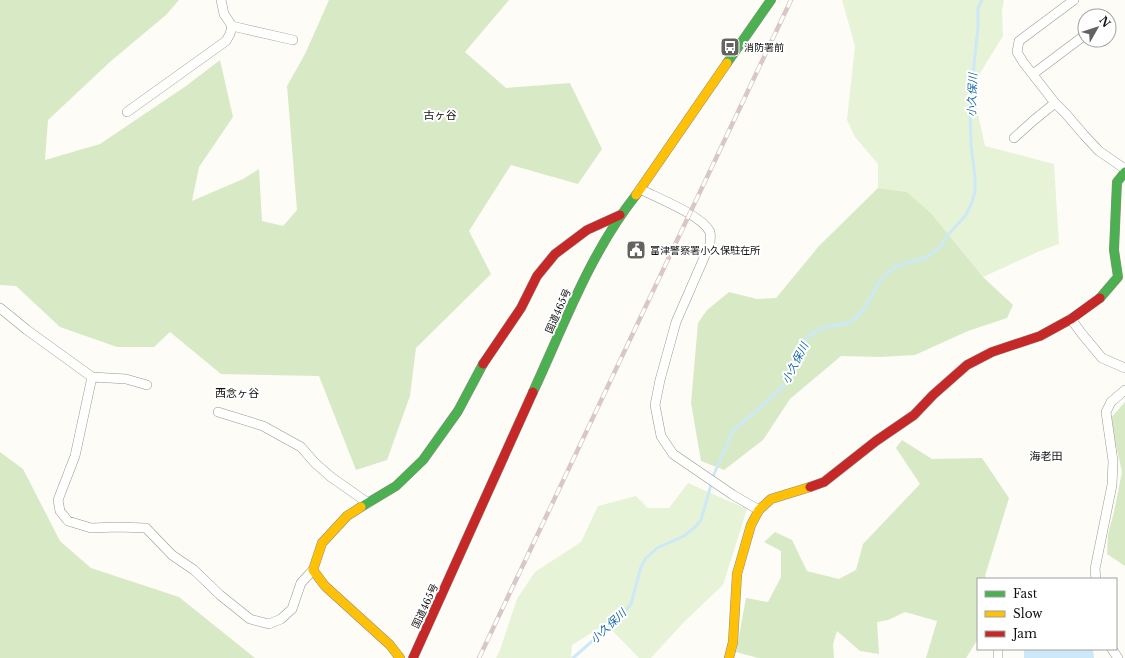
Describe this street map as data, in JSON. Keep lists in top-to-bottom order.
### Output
{
  "streets": {
    "main road": ["国道465号"]
  },
  "districts": ["古ヶ谷", "西念ヶ谷", "海老田"],
  "water": ["小久保川"],
  "places": {
    "bus stop": ["消防署前"],
    "public building": ["富津警察署小久保駐在所"]
  },
  "legend": ["Fast", "Slow", "Jam"],
  "north": "top right"
}
